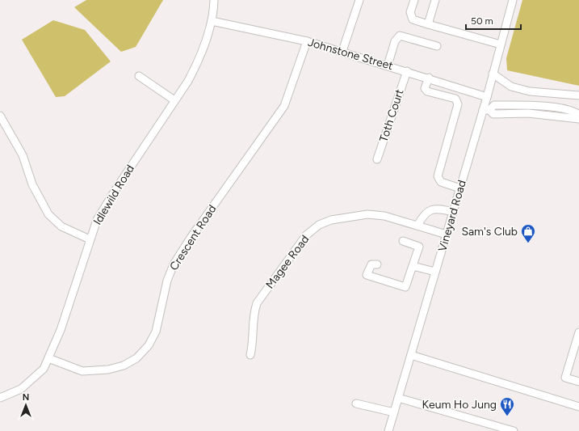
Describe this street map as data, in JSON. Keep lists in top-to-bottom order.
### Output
{
  "streets": {
    "street": [
      "Johnstone Street",
      "Toth Court",
      "Idlewild Road",
      "Vineyard Road",
      "Crescent Road",
      "Magee Road"
    ]
  },
  "crossings": [
    ["Johnstone Street", "Toth Court"],
    ["Johnstone Street", "Idlewild Road"],
    ["Johnstone Street", "Vineyard Road"],
    ["Johnstone Street", "Crescent Road"],
    ["Idlewild Road", "Crescent Road"],
    ["Vineyard Road", "Magee Road"]
  ],
  "places": {
    "shop": ["Sam's Club"],
    "restaurant": ["Keum Ho Jung"]
  },
  "scale_bar": "50 m",
  "north": "top"
}
